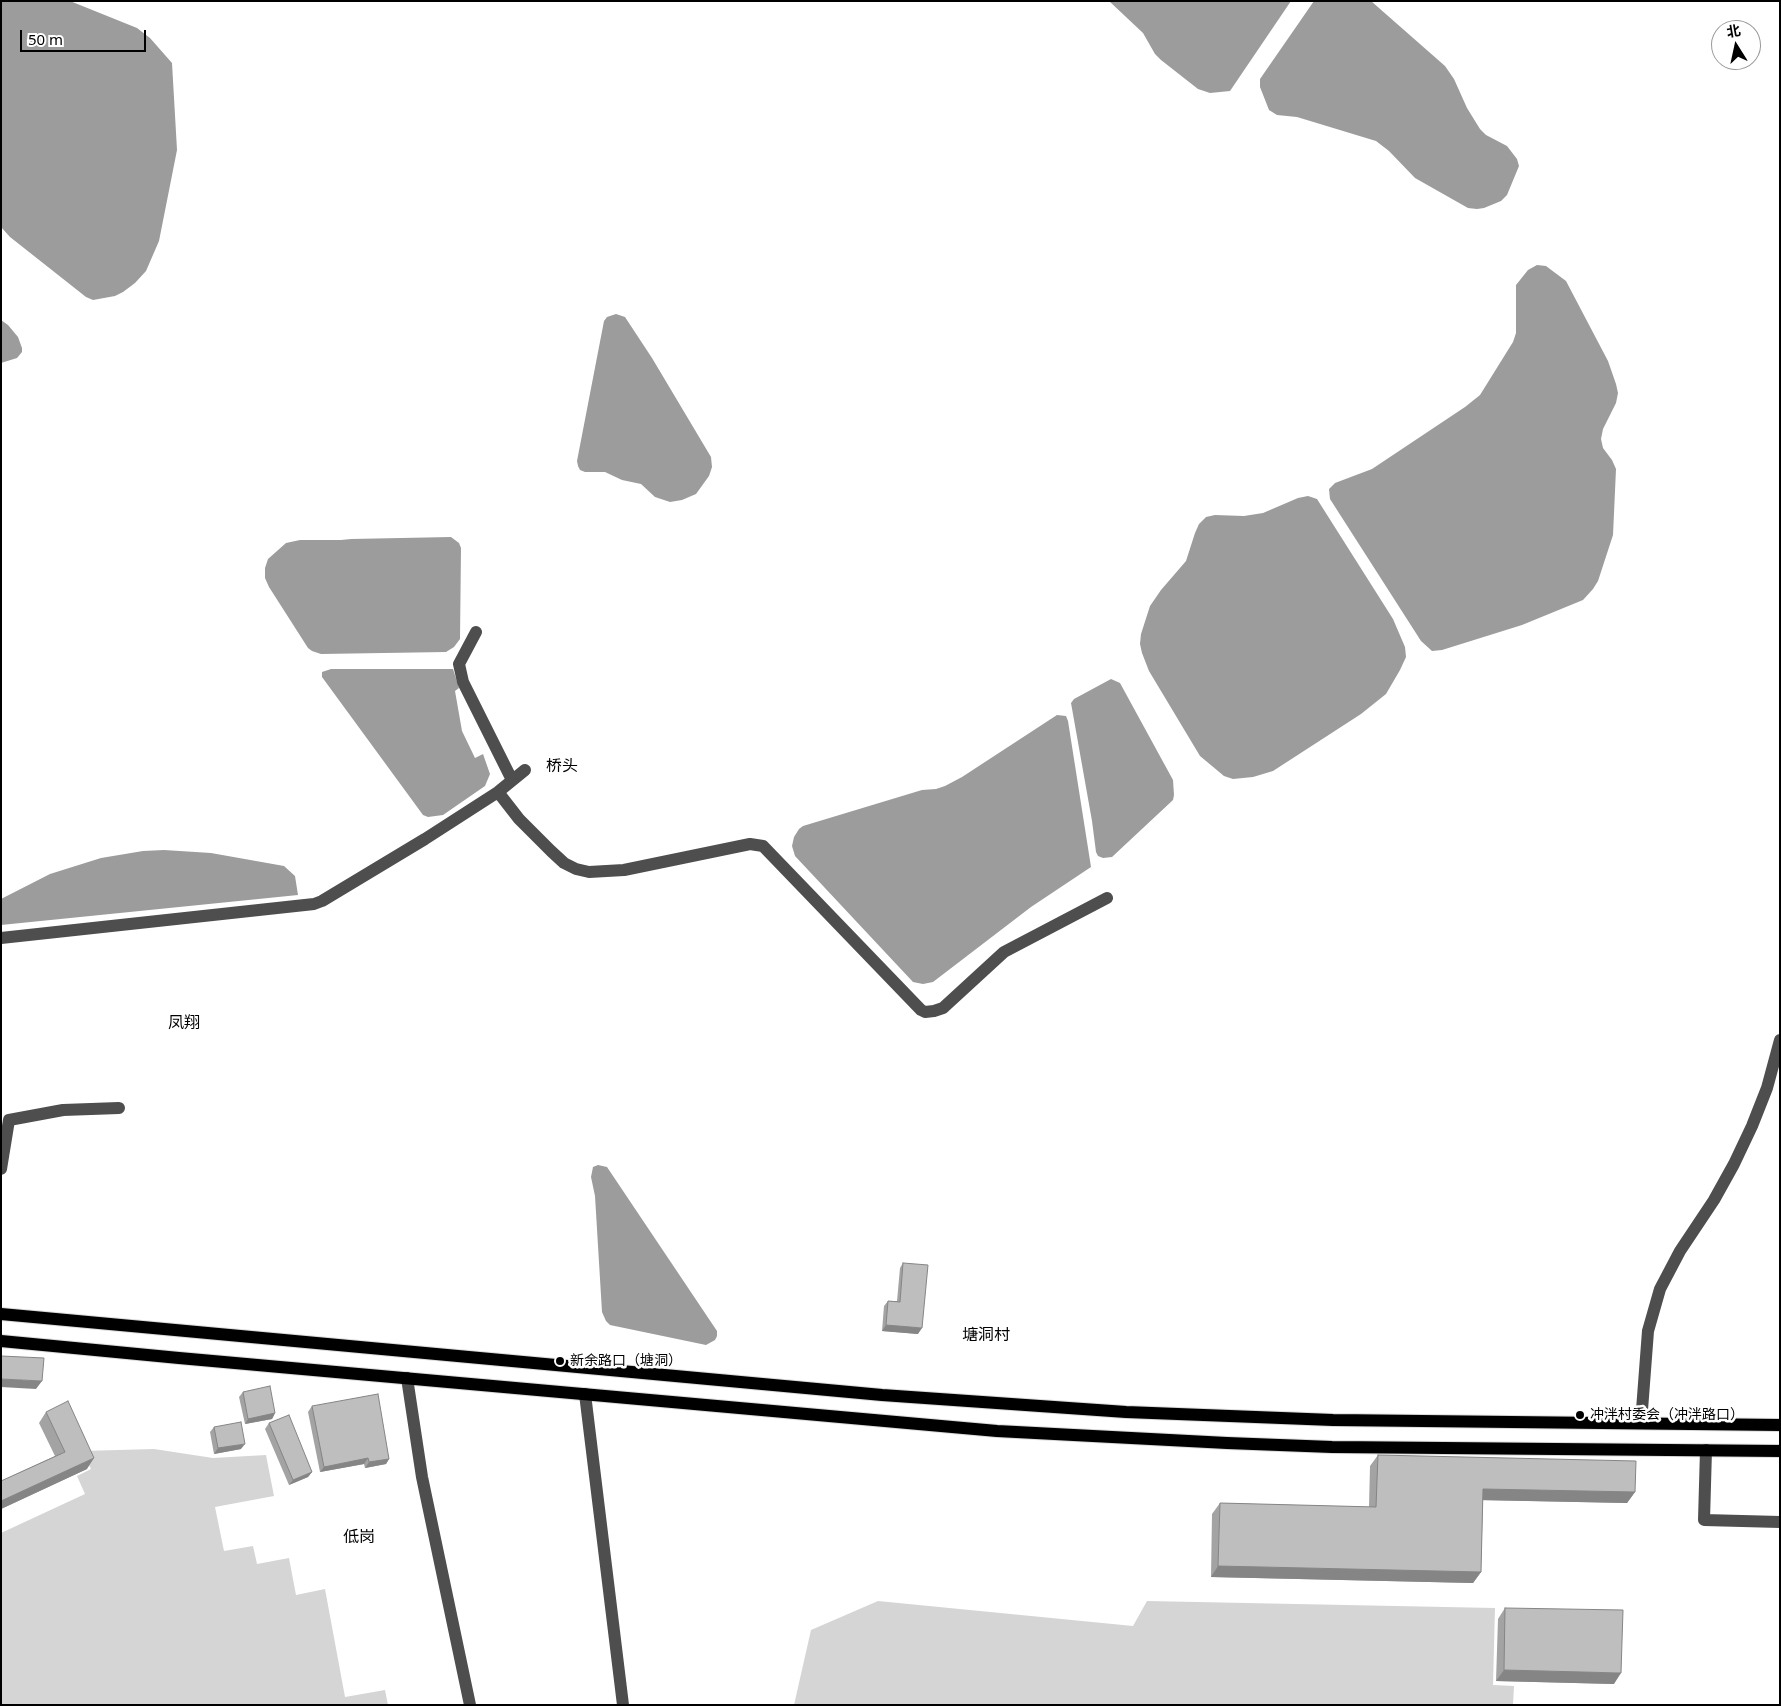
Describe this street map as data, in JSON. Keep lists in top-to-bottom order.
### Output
{
  "districts": [
    "桥头",
    "凤翔",
    "塘洞村",
    "低岗"
  ],
  "places": ["新余路口（塘洞）", "冲泮村委会（冲泮路口）"],
  "scale_bar": "50 m",
  "north": "top"
}
